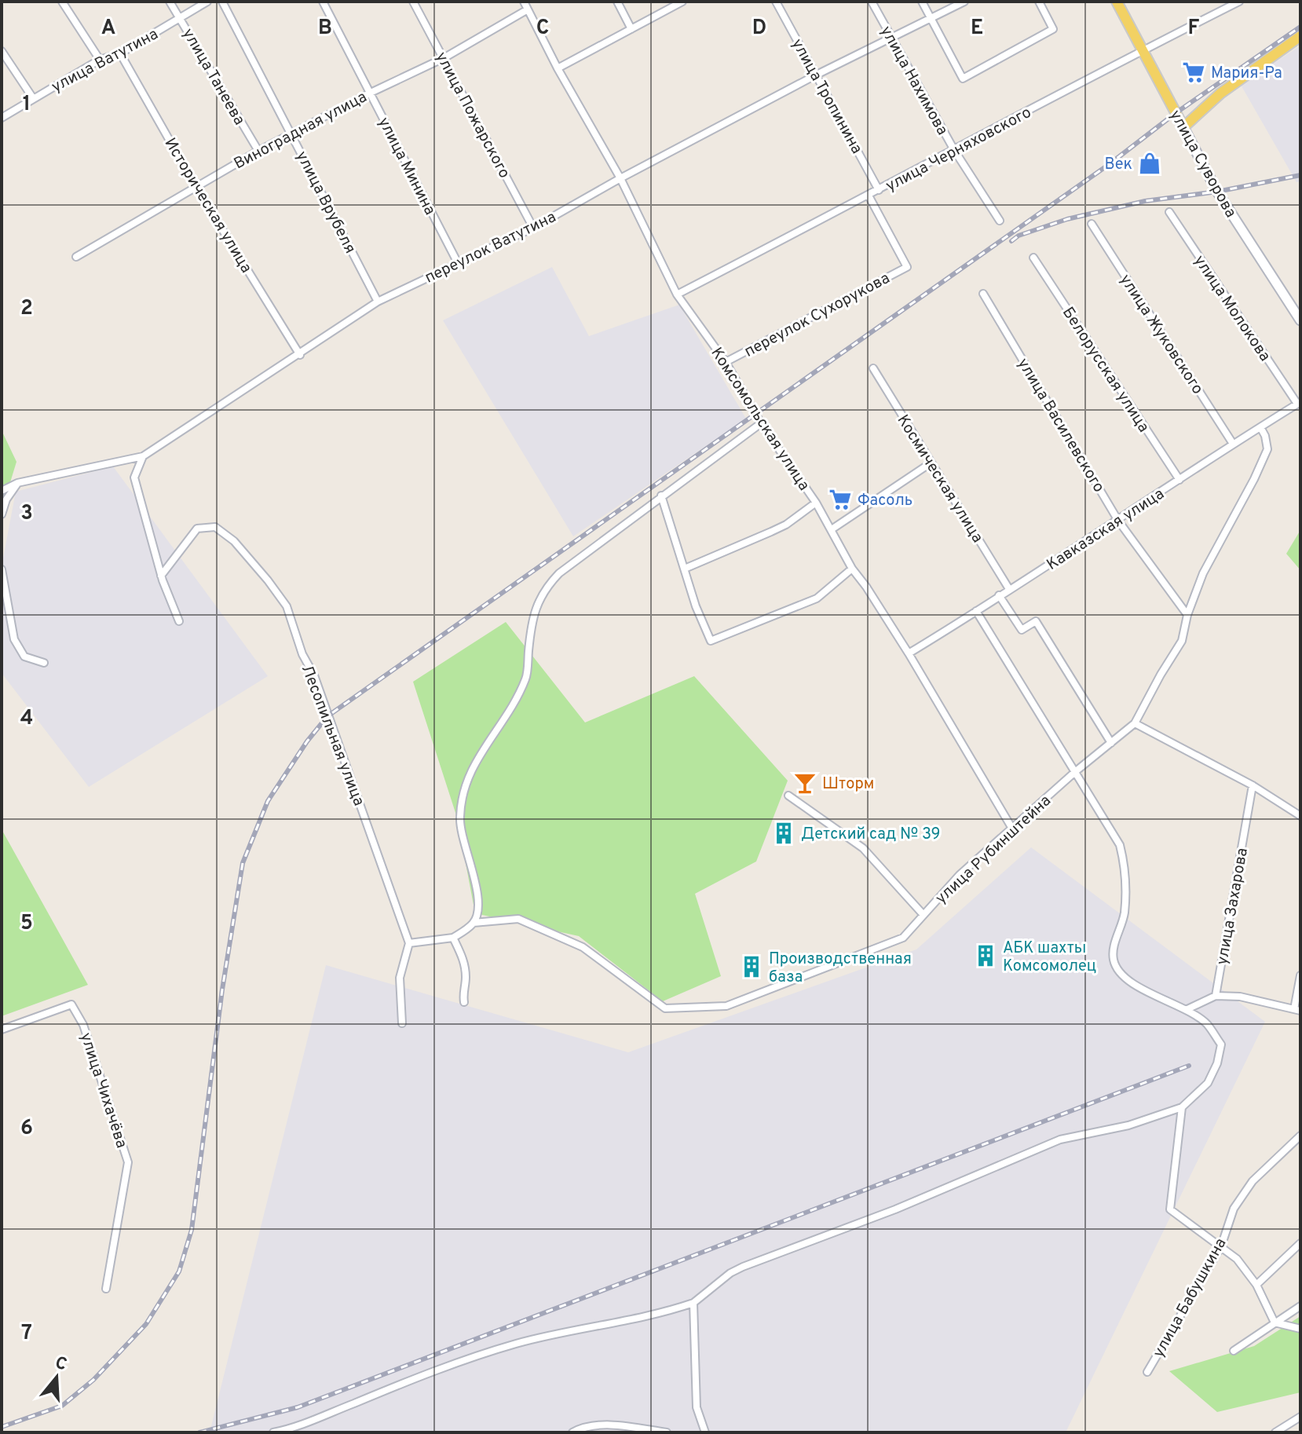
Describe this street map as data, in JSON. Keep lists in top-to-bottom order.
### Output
{
  "streets": {
    "main road": ["улица Суворова"],
    "street": [
      "улица Ватутина",
      "улица Танеева",
      "улица Нахимова",
      "улица Тропинина",
      "улица Пожарского",
      "Виноградная улица",
      "улица Черняховского",
      "улица Минина",
      "улица Врубеля",
      "Историческая улица",
      "переулок Ватутина",
      "улица Молокова",
      "переулок Сухорукова",
      "улица Жуковского",
      "Белорусская улица",
      "Комсомольская улица",
      "улица Василевского",
      "Космическая улица",
      "Кавказская улица",
      "Лесопильная улица",
      "улица Рубинштейна",
      "улица Захарова",
      "улица Чихачёва",
      "улица Бабушкина"
    ]
  },
  "crossings": [
    ["улица Ватутина", "улица Танеева"],
    ["улица Ватутина", "Историческая улица"],
    ["улица Танеева", "Виноградная улица"],
    ["улица Нахимова", "улица Черняховского"],
    ["улица Нахимова", "переулок Ватутина"],
    ["улица Тропинина", "улица Черняховского"],
    ["улица Тропинина", "переулок Ватутина"],
    ["улица Пожарского", "Виноградная улица"],
    ["улица Пожарского", "переулок Ватутина"],
    ["Виноградная улица", "улица Минина"],
    ["Виноградная улица", "улица Врубеля"],
    ["Виноградная улица", "Историческая улица"],
    ["Виноградная улица", "Комсомольская улица"],
    ["улица Черняховского", "улица Суворова"],
    ["улица Черняховского", "переулок Сухорукова"],
    ["улица Черняховского", "Комсомольская улица"],
    ["улица Минина", "переулок Ватутина"],
    ["улица Врубеля", "переулок Ватутина"],
    ["Историческая улица", "переулок Ватутина"],
    ["переулок Ватутина", "Комсомольская улица"],
    ["улица Молокова", "Кавказская улица"],
    ["переулок Сухорукова", "Комсомольская улица"],
    ["улица Жуковского", "Кавказская улица"],
    ["Белорусская улица", "Кавказская улица"],
    ["Комсомольская улица", "Кавказская улица"],
    ["Комсомольская улица", "улица Рубинштейна"],
    ["улица Василевского", "Кавказская улица"],
    ["улица Василевского", "улица Рубинштейна"],
    ["Космическая улица", "Кавказская улица"],
    ["Кавказская улица", "улица Рубинштейна"]
  ],
  "places": {
    "supermarket": ["Мария-Ра", "Фасоль"],
    "shop": ["Век"],
    "bar": ["Шторм"],
    "building": ["Детский сад № 39", "АБК шахты Комсомолец", "Производственная база"]
  },
  "north": "top",
  "grid": {
    "columns": [
      "A",
      "B",
      "C",
      "D",
      "E",
      "F"
    ],
    "rows": [
      "1",
      "2",
      "3",
      "4",
      "5",
      "6",
      "7"
    ]
  }
}
